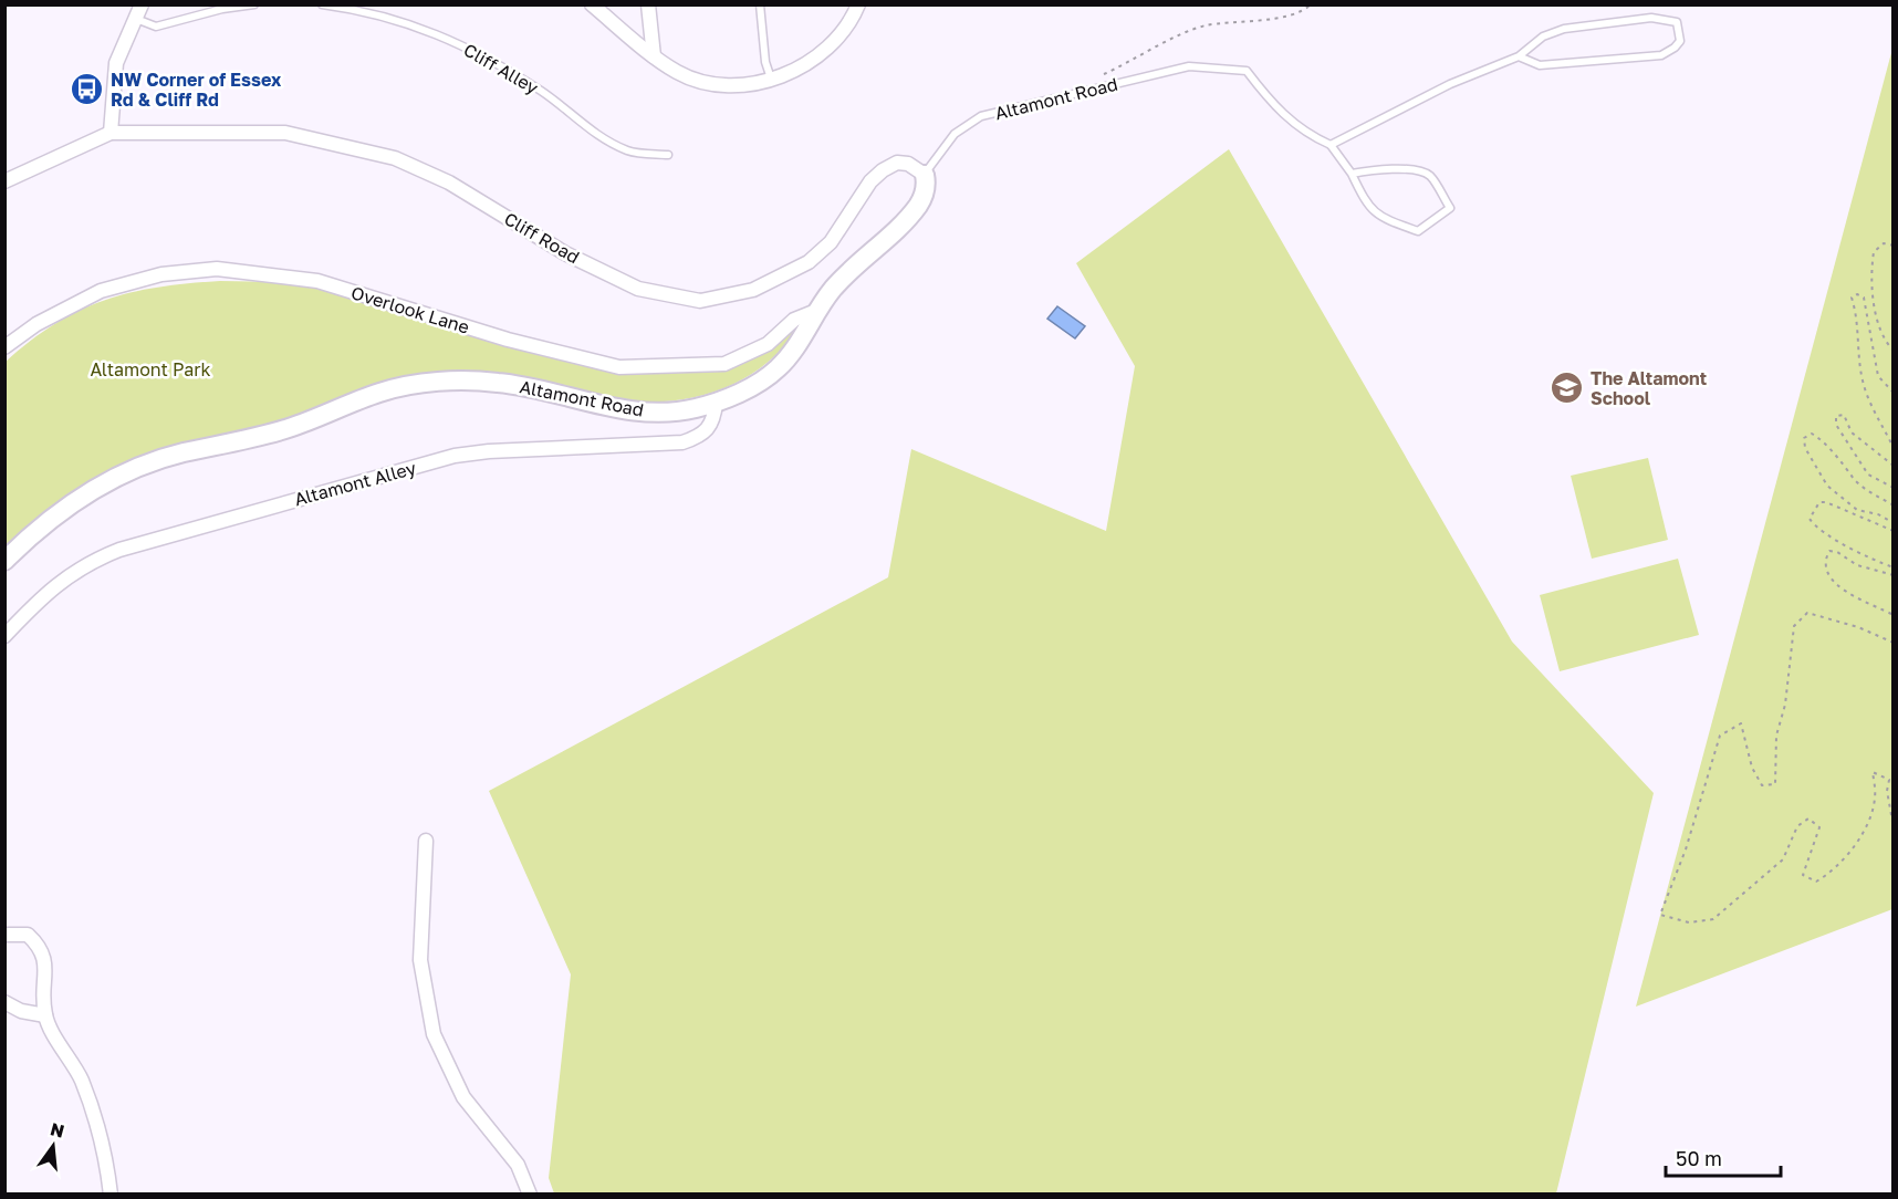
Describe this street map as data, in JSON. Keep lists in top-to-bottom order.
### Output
{
  "streets": {
    "street": [
      "Altamont Road",
      "Cliff Road",
      "Overlook Lane",
      "Altamont Alley"
    ],
    "lane": ["Cliff Alley"]
  },
  "crossings": [
    ["Altamont Road", "Cliff Road"],
    ["Altamont Road", "Overlook Lane"],
    ["Altamont Road", "Altamont Alley"]
  ],
  "parks": ["Altamont Park"],
  "places": {
    "bus stop": ["NW Corner of Essex Rd & Cliff Rd"],
    "school or university": ["The Altamont School"]
  },
  "scale_bar": "50 m",
  "north": "top"
}
